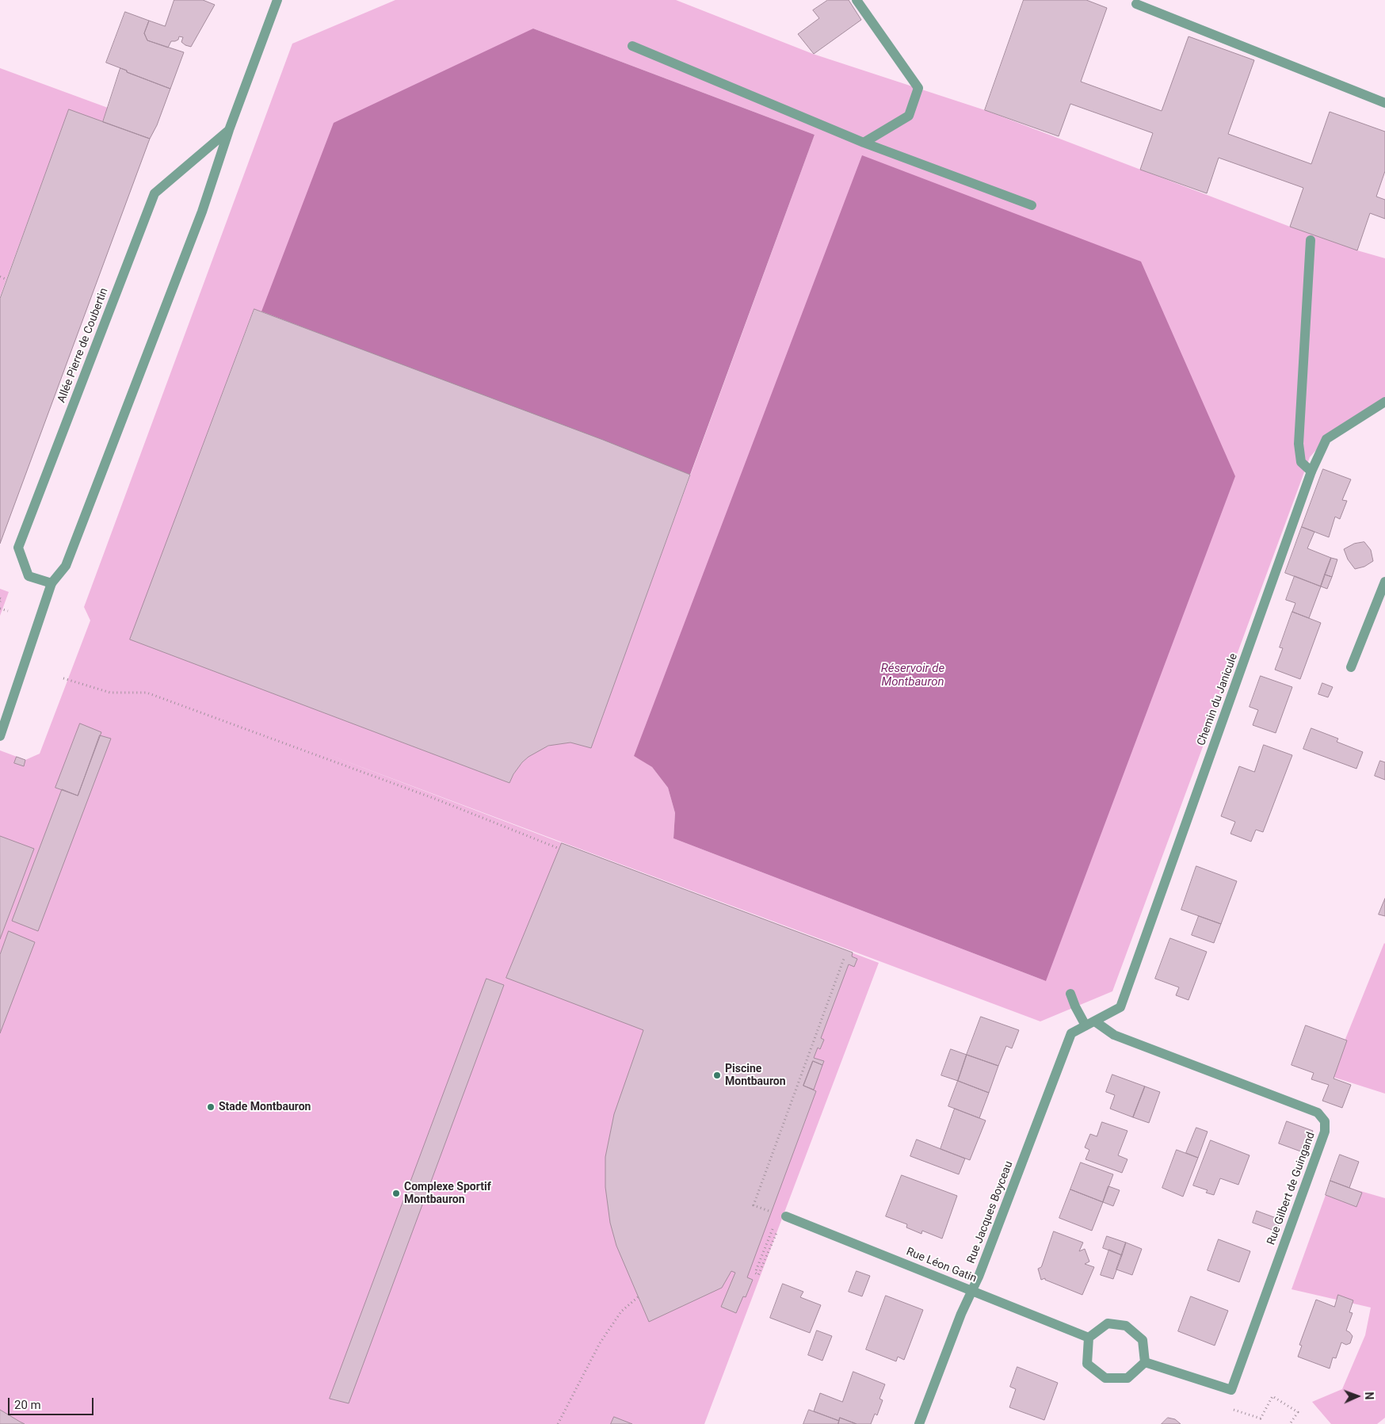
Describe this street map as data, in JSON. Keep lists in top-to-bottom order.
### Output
{
  "streets": {
    "street": [
      "Allée Pierre de Coubertin",
      "Chemin du Janicule",
      "Rue Gilbert de Guingand",
      "Rue Jacques Boyceau",
      "Rue Léon Gatin"
    ]
  },
  "crossings": [
    ["Chemin du Janicule", "Rue Gilbert de Guingand"],
    ["Chemin du Janicule", "Rue Jacques Boyceau"],
    ["Rue Gilbert de Guingand", "Rue Jacques Boyceau"],
    ["Rue Jacques Boyceau", "Rue Léon Gatin"]
  ],
  "water": ["Réservoir de Montbauron"],
  "places": ["Piscine Montbauron", "Stade Montbauron", "Complexe Sportif Montbauron"],
  "scale_bar": "20 m",
  "north": "right"
}
